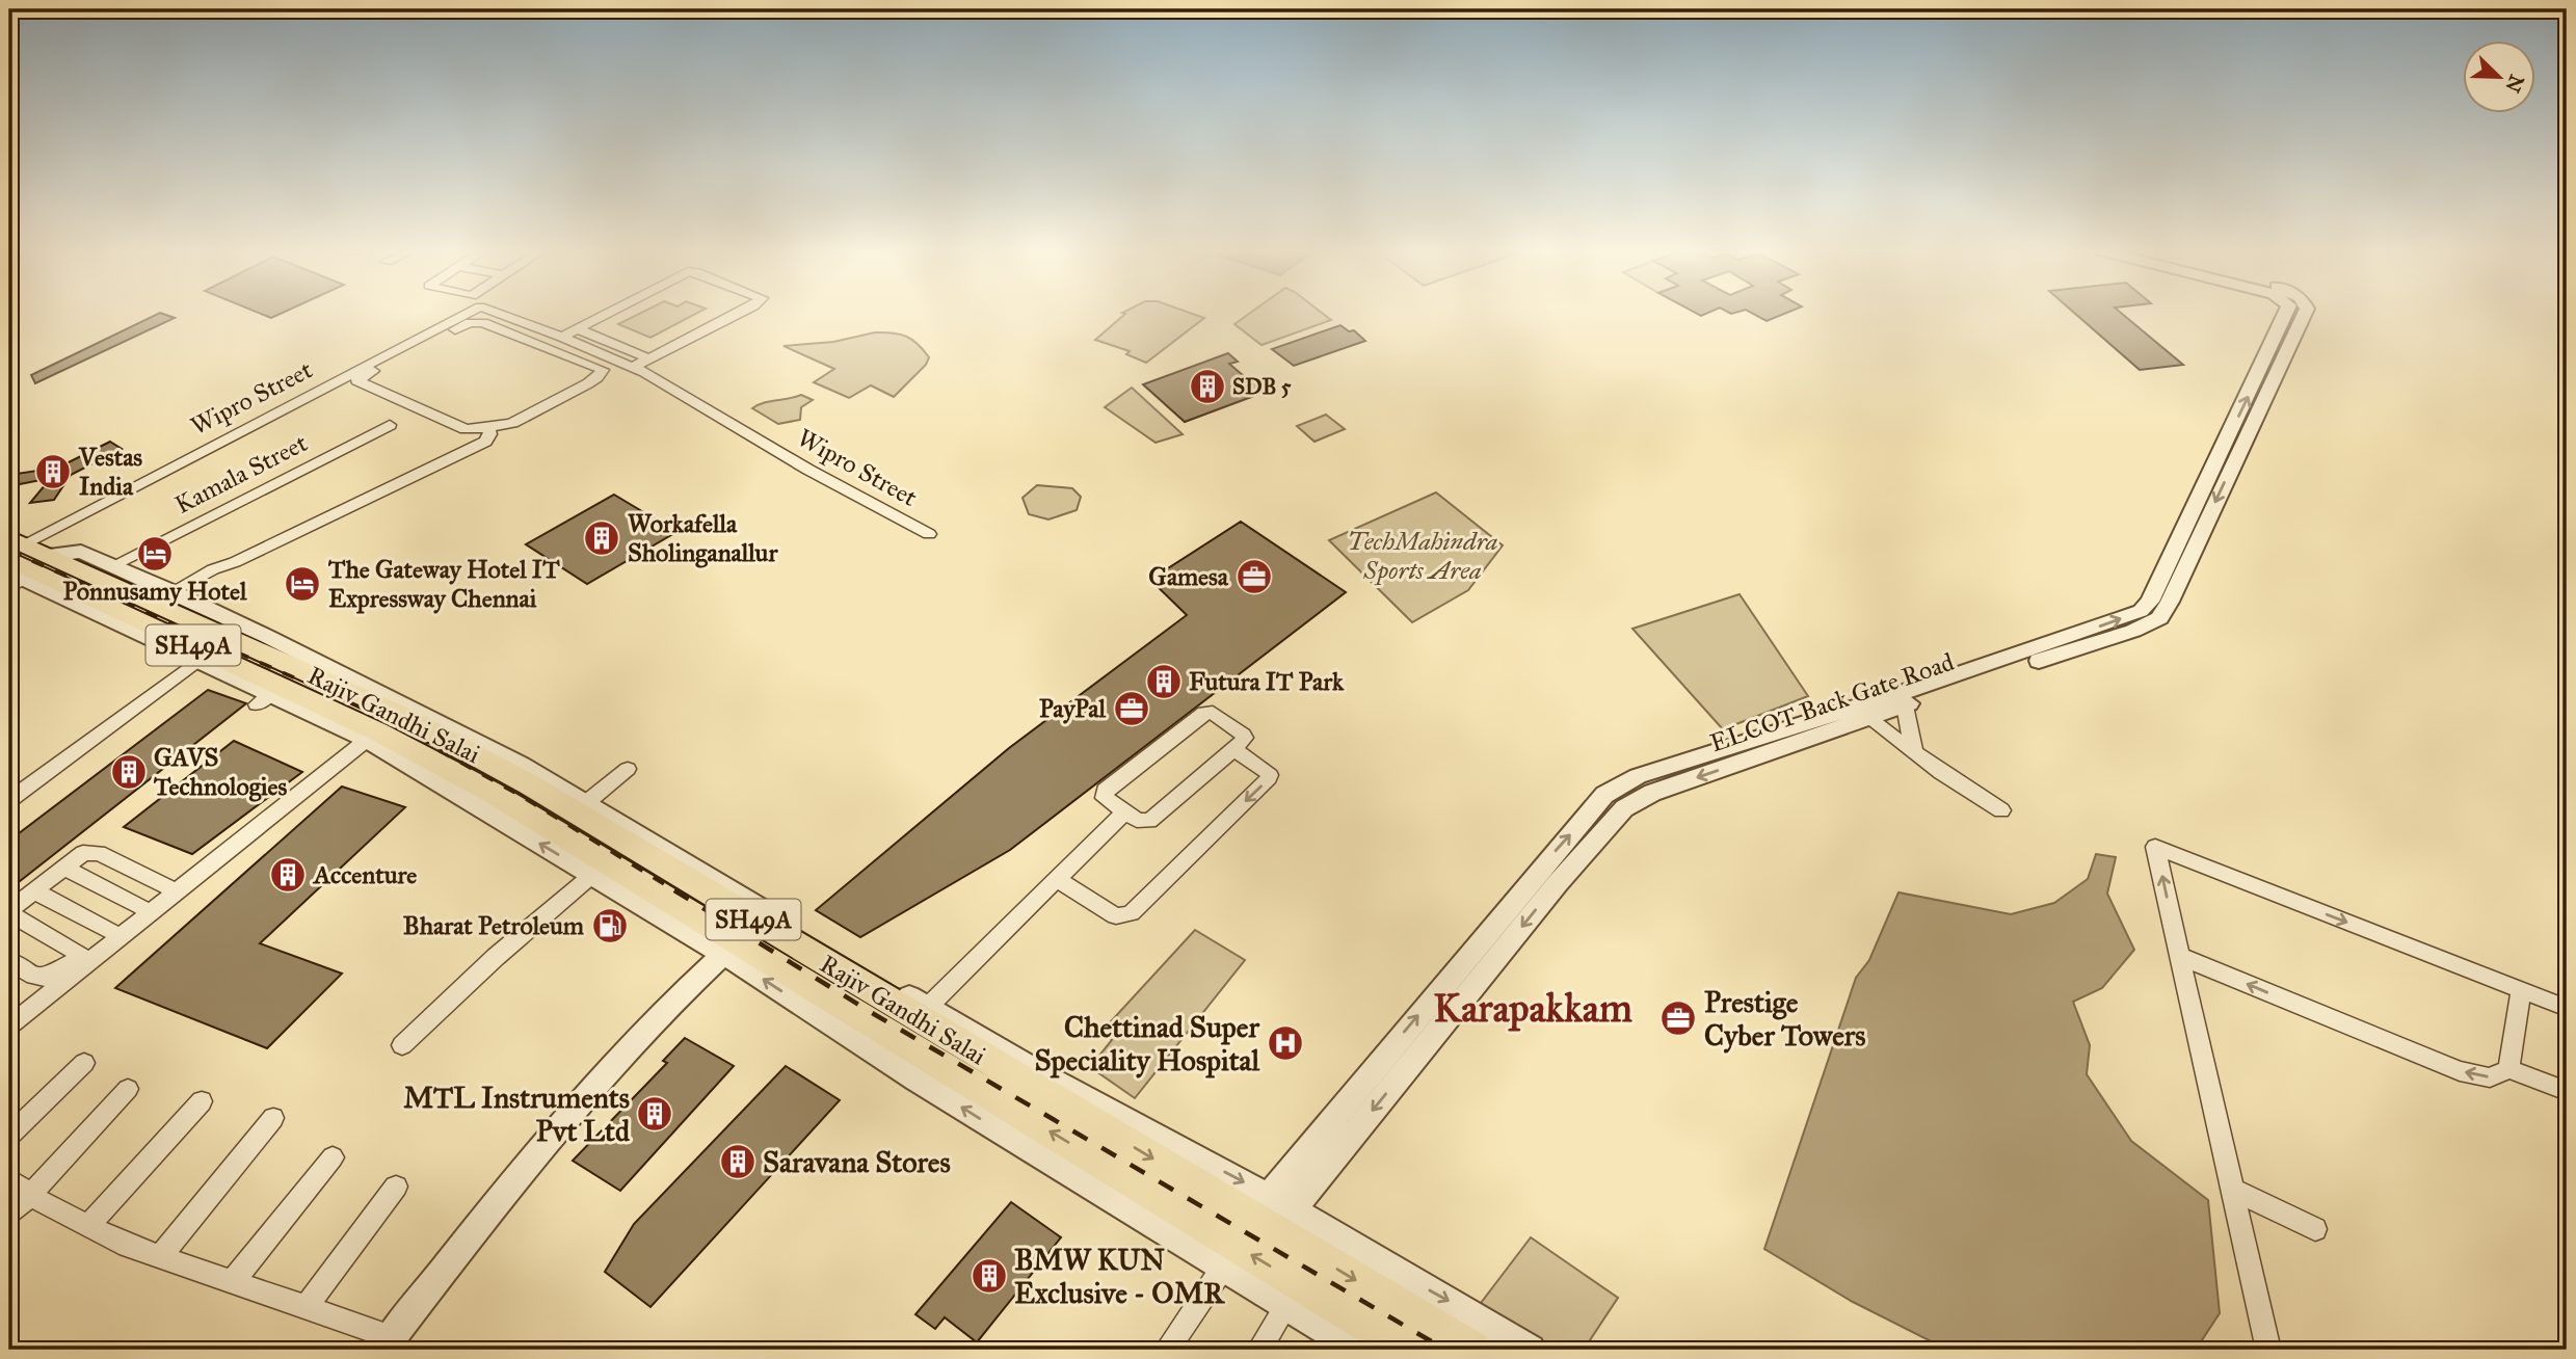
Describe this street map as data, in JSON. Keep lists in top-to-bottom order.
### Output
{
  "streets": {
    "main road": ["SH49A", "Rajiv Gandhi Salai"],
    "street": ["Wipro Street", "Kamala Street", "ELCOT Back Gate Road"]
  },
  "crossings": [
    ["Wipro Street", "Rajiv Gandhi Salai"]
  ],
  "districts": ["Karapakkam"],
  "parks": ["TechMahindra Sports Area"],
  "places": {
    "building": [
      "SDB 5",
      "Vestas India",
      "Workafella Sholinganallur",
      "Futura IT Park",
      "GAVS Technologies",
      "Accenture",
      "MTL Instruments Pvt Ltd",
      "Saravana Stores",
      "BMW KUN Exclusive - OMR"
    ],
    "hotel": ["Ponnusamy Hotel", "The Gateway Hotel IT Expressway Chennai"],
    "office": ["Gamesa", "PayPal", "Prestige Cyber Towers"],
    "fuel station": ["Bharat Petroleum"],
    "hospital": ["Chettinad Super Speciality Hospital"]
  },
  "north": "bottom right"
}
